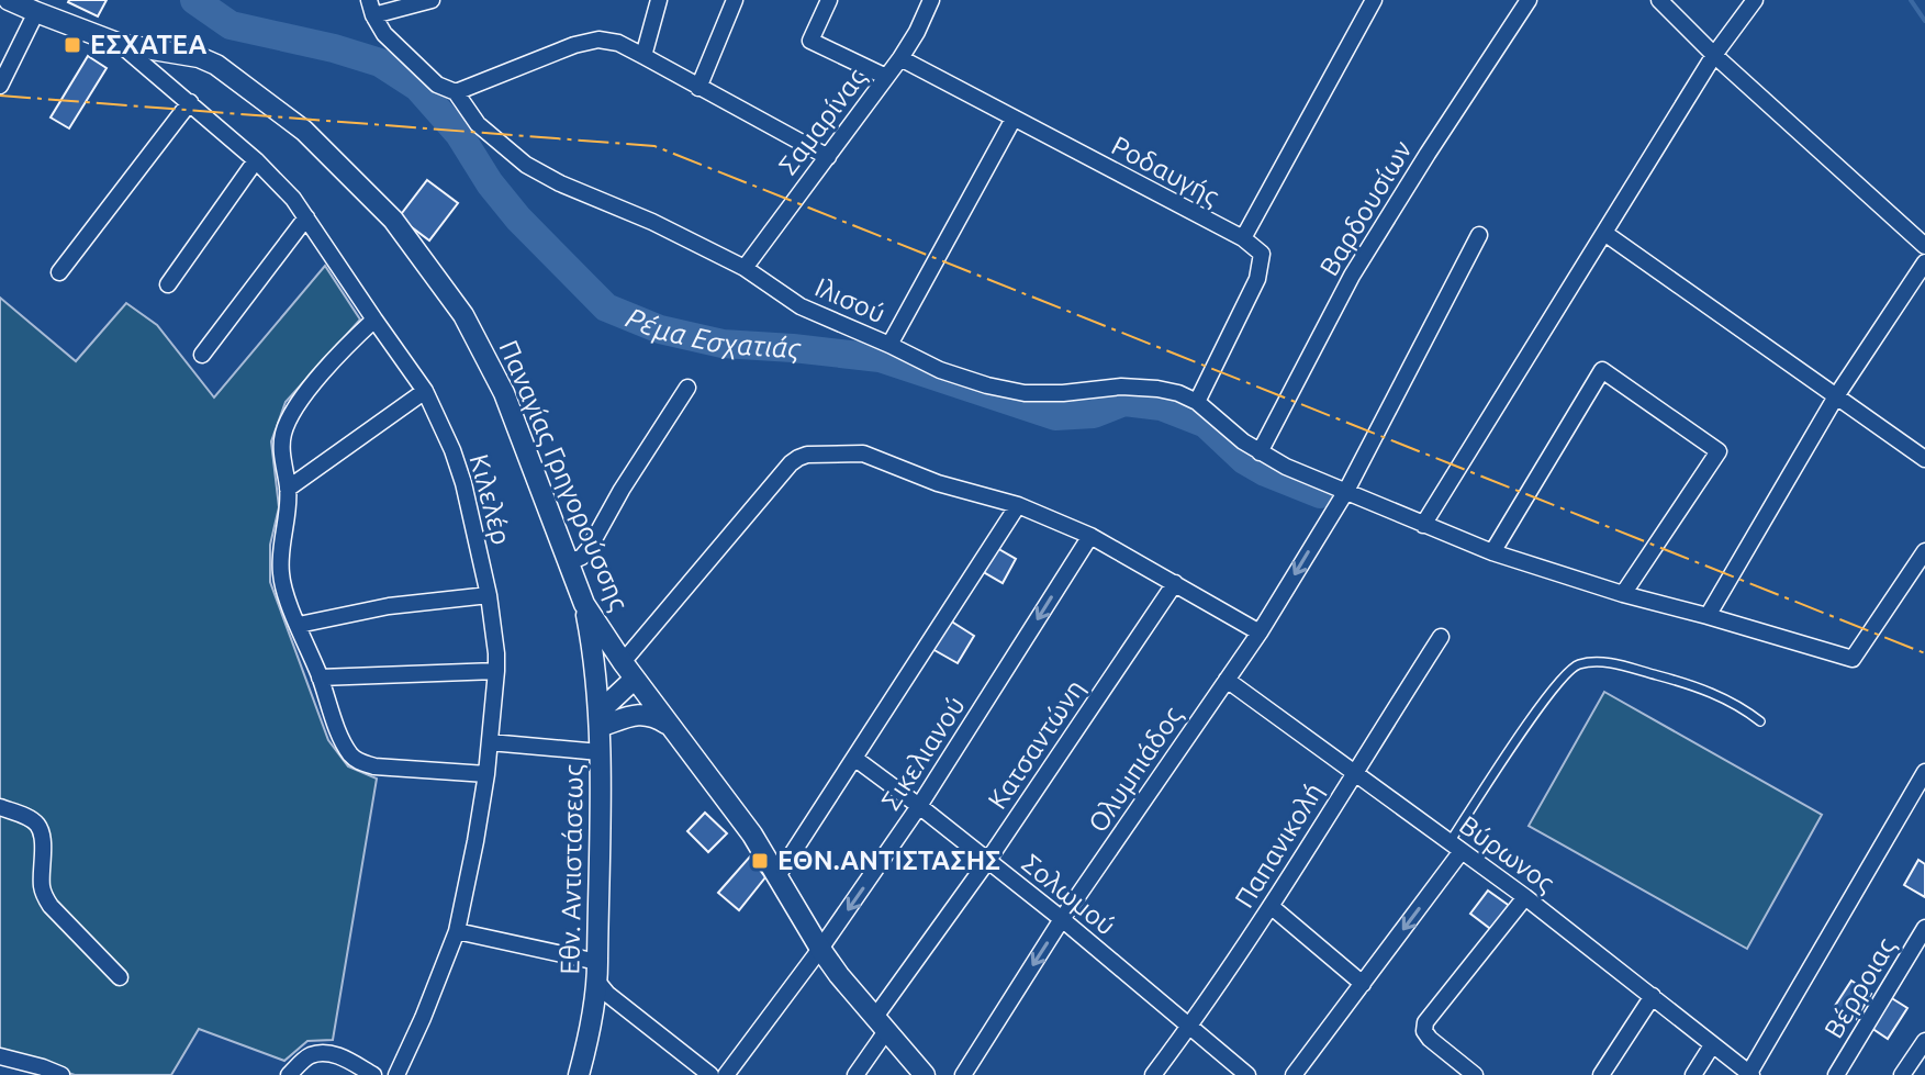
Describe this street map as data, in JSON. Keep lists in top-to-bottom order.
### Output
{
  "streets": {
    "street": [
      "Σαμαρίνας",
      "Ροδαυγής",
      "Βαρδουσίων",
      "Ιλισού",
      "Παναγίας Γρηγορούσσης",
      "Κιλελέρ",
      "Κατσαντώνη",
      "Σικελιανού",
      "Ολυμπιάδος",
      "Παπανικολή",
      "Βύρωνος",
      "Εθν. Αντιστάσεως",
      "Σολωμού",
      "Βέρροιας"
    ]
  },
  "crossings": [
    ["Σαμαρίνας", "Ροδαυγής"],
    ["Σαμαρίνας", "Ιλισού"],
    ["Βαρδουσίων", "Ιλισού"],
    ["Ιλισού", "Ολυμπιάδος"],
    ["Παναγίας Γρηγορούσσης", "Κιλελέρ"],
    ["Παναγίας Γρηγορούσσης", "Κατσαντώνη"],
    ["Παναγίας Γρηγορούσσης", "Σικελιανού"],
    ["Παναγίας Γρηγορούσσης", "Εθν. Αντιστάσεως"],
    ["Κατσαντώνη", "Σολωμού"],
    ["Σικελιανού", "Σολωμού"],
    ["Ολυμπιάδος", "Βύρωνος"],
    ["Ολυμπιάδος", "Σολωμού"],
    ["Παπανικολή", "Βύρωνος"],
    ["Παπανικολή", "Σολωμού"]
  ],
  "one_way": ["Ολυμπιάδος"],
  "water": ["Ρέμα Εσχατιάς"],
  "places": {
    "transit": ["ΕΣΧΑΤΕΑ", "ΕΘΝ.ΑΝΤΙΣΤΑΣΗΣ"]
  }
}
